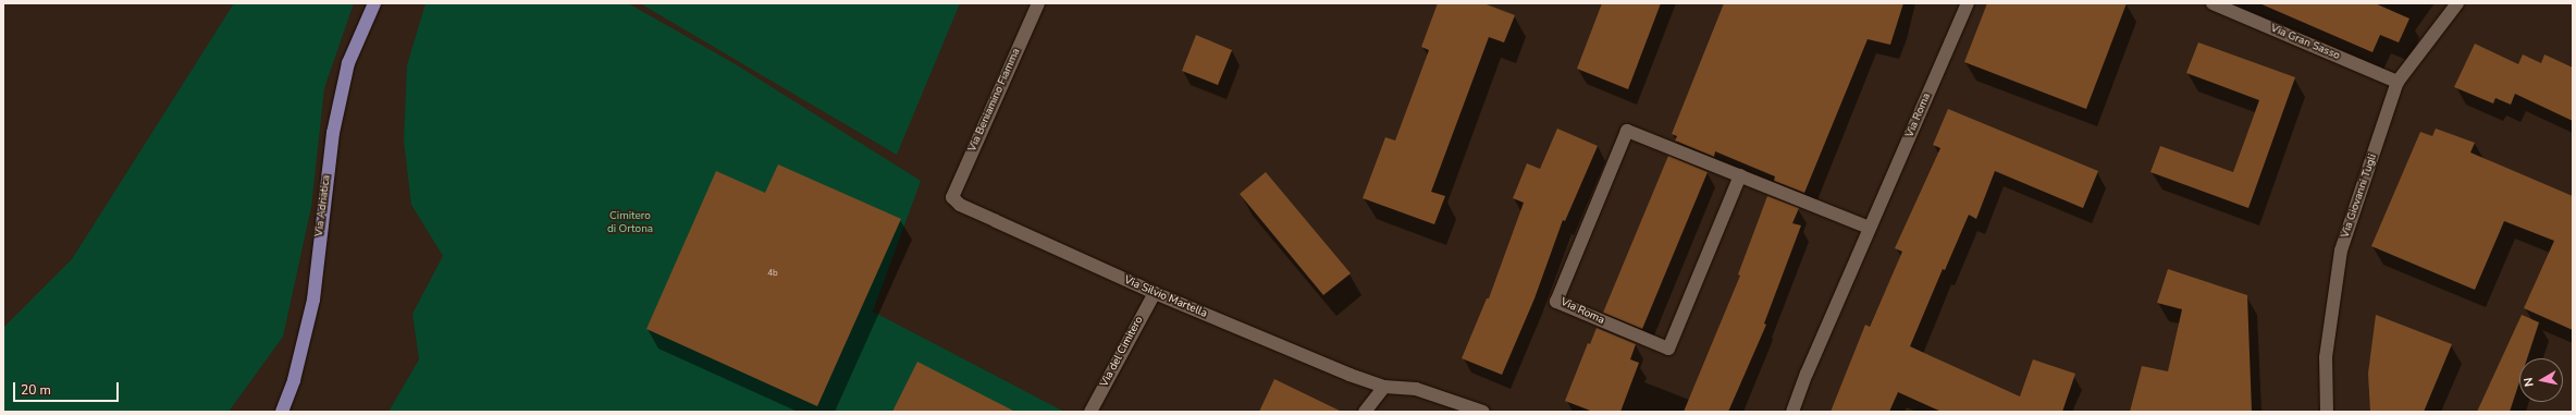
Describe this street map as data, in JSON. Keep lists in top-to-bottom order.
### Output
{
  "streets": {
    "main road": ["Via Adriatica"],
    "street": [
      "Via Gran Sasso",
      "Via Beniamino Fiamma",
      "Via Roma",
      "Via Giovanni Tugli",
      "Via Silvio Martella",
      "Via del Cimitero"
    ]
  },
  "crossings": [
    ["Via Gran Sasso", "Via Giovanni Tugli"],
    ["Via Beniamino Fiamma", "Via Silvio Martella"],
    ["Via Silvio Martella", "Via del Cimitero"]
  ],
  "parks": ["Cimitero di Ortona"],
  "house_numbers": ["4b"],
  "scale_bar": "20 m",
  "north": "left"
}
